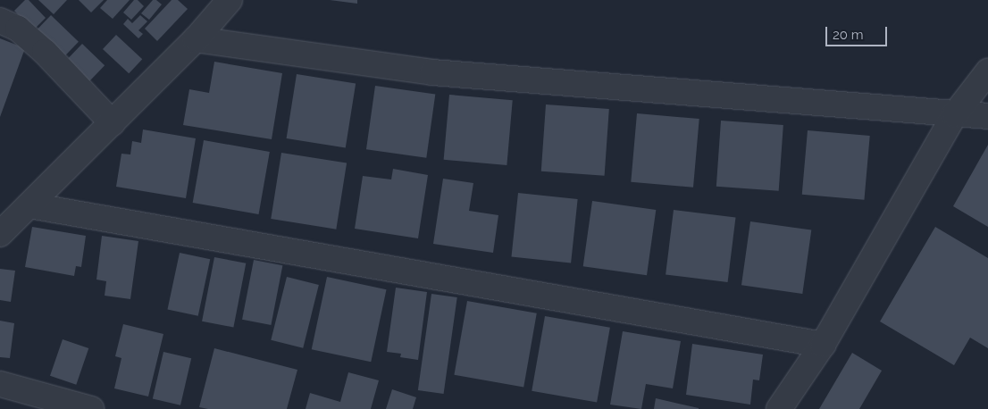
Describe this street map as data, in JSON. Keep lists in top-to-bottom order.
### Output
{
  "scale_bar": "20 m"
}
